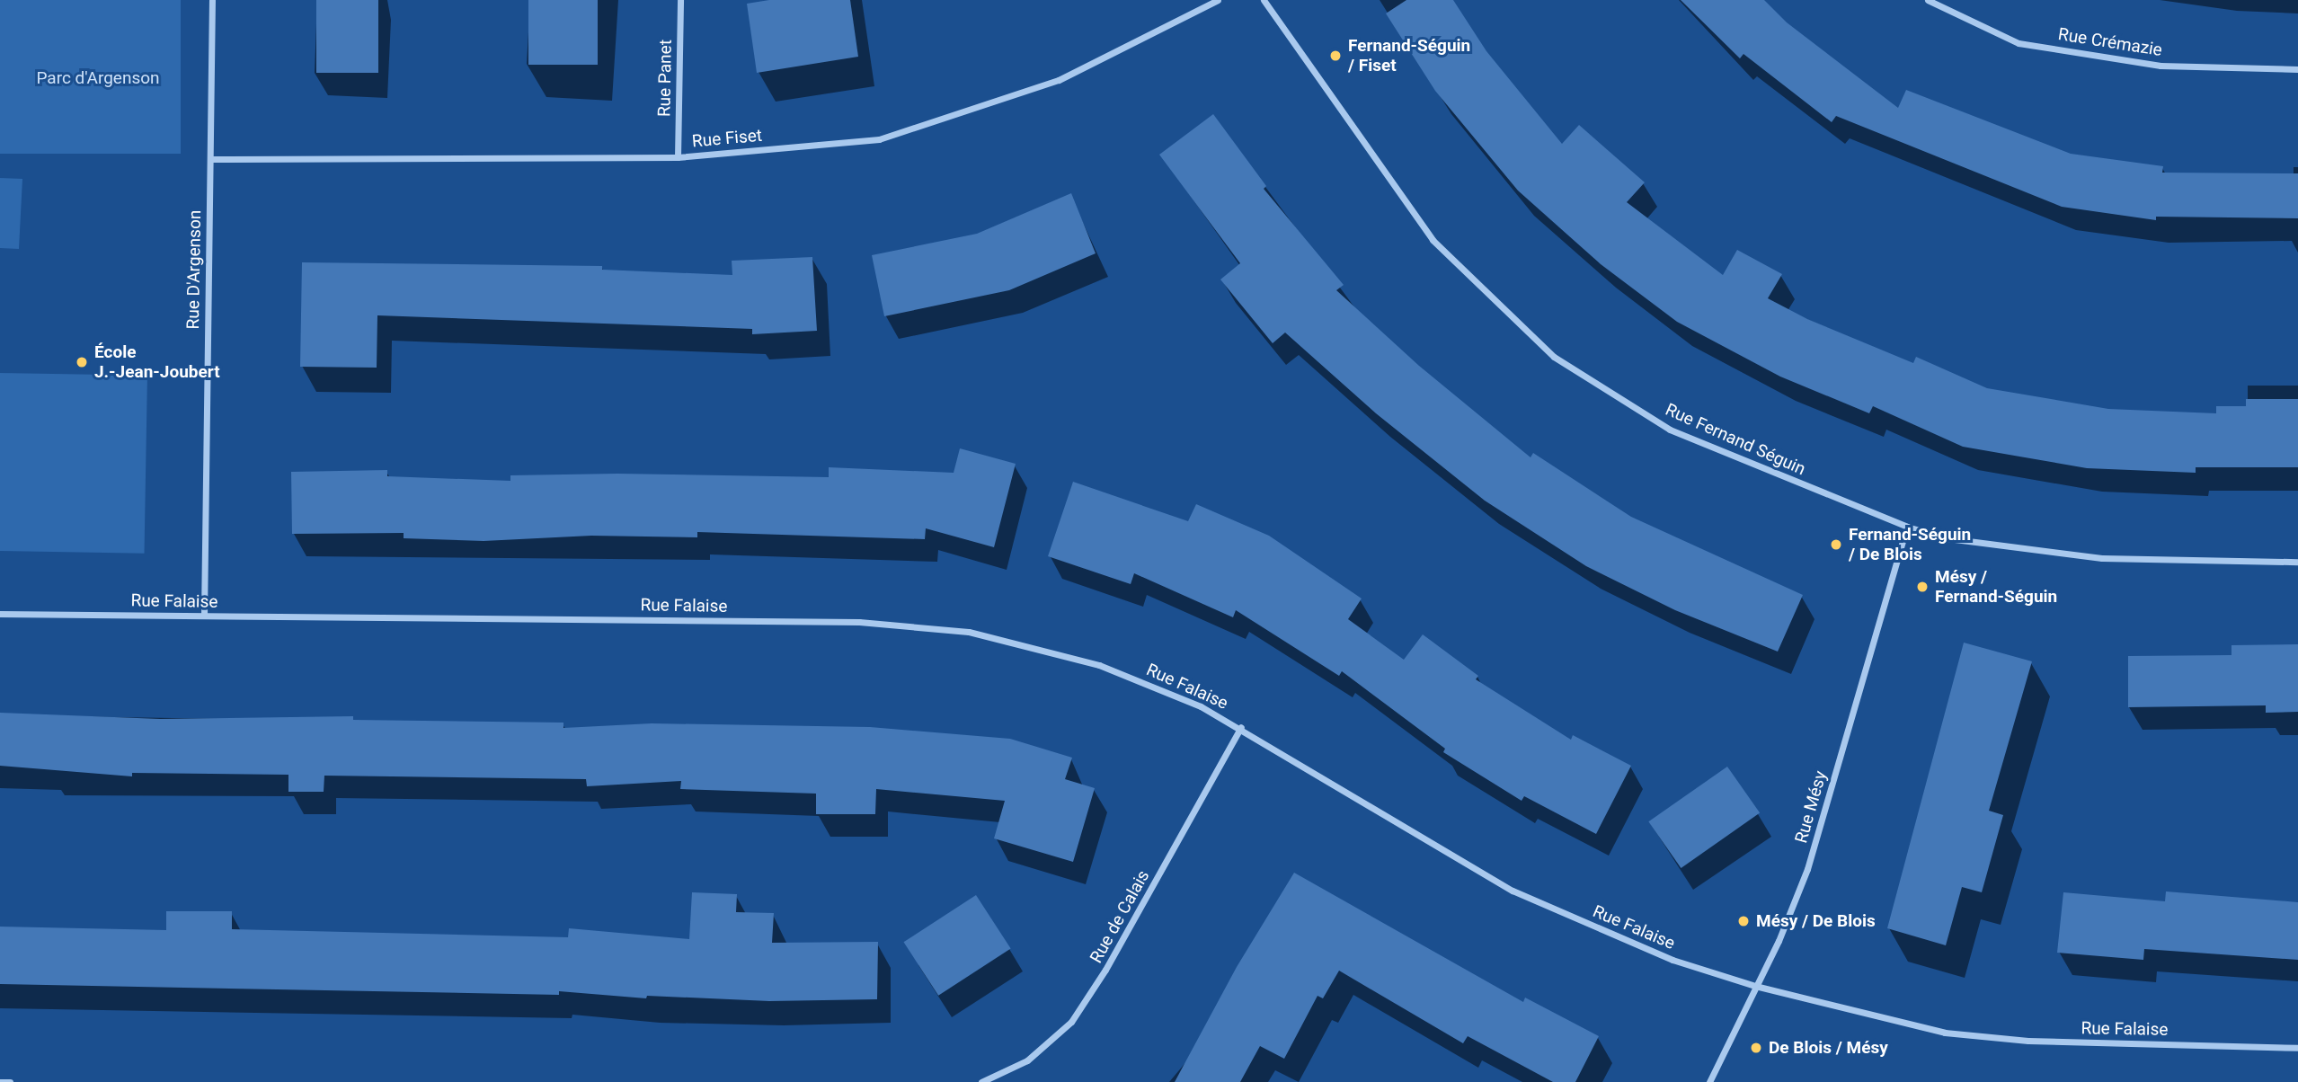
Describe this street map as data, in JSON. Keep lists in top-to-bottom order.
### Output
{
  "streets": {
    "street": [
      "Rue Crémazie",
      "Rue Panet",
      "Rue Fiset",
      "Rue D'Argenson",
      "Rue Fernand Séguin",
      "Rue Falaise",
      "Rue Mésy",
      "Rue de Calais"
    ]
  },
  "crossings": [
    ["Rue Panet", "Rue Fiset"],
    ["Rue Fiset", "Rue D'Argenson"],
    ["Rue D'Argenson", "Rue Falaise"],
    ["Rue Fernand Séguin", "Rue Mésy"],
    ["Rue Falaise", "Rue Mésy"],
    ["Rue Falaise", "Rue de Calais"]
  ],
  "parks": ["Parc d'Argenson"],
  "places": [
    "Fernand-Séguin / Fiset",
    "École J.-Jean-Joubert",
    "Fernand-Séguin / De Blois",
    "Mésy / Fernand-Séguin",
    "Mésy / De Blois",
    "De Blois / Mésy"
  ]
}
